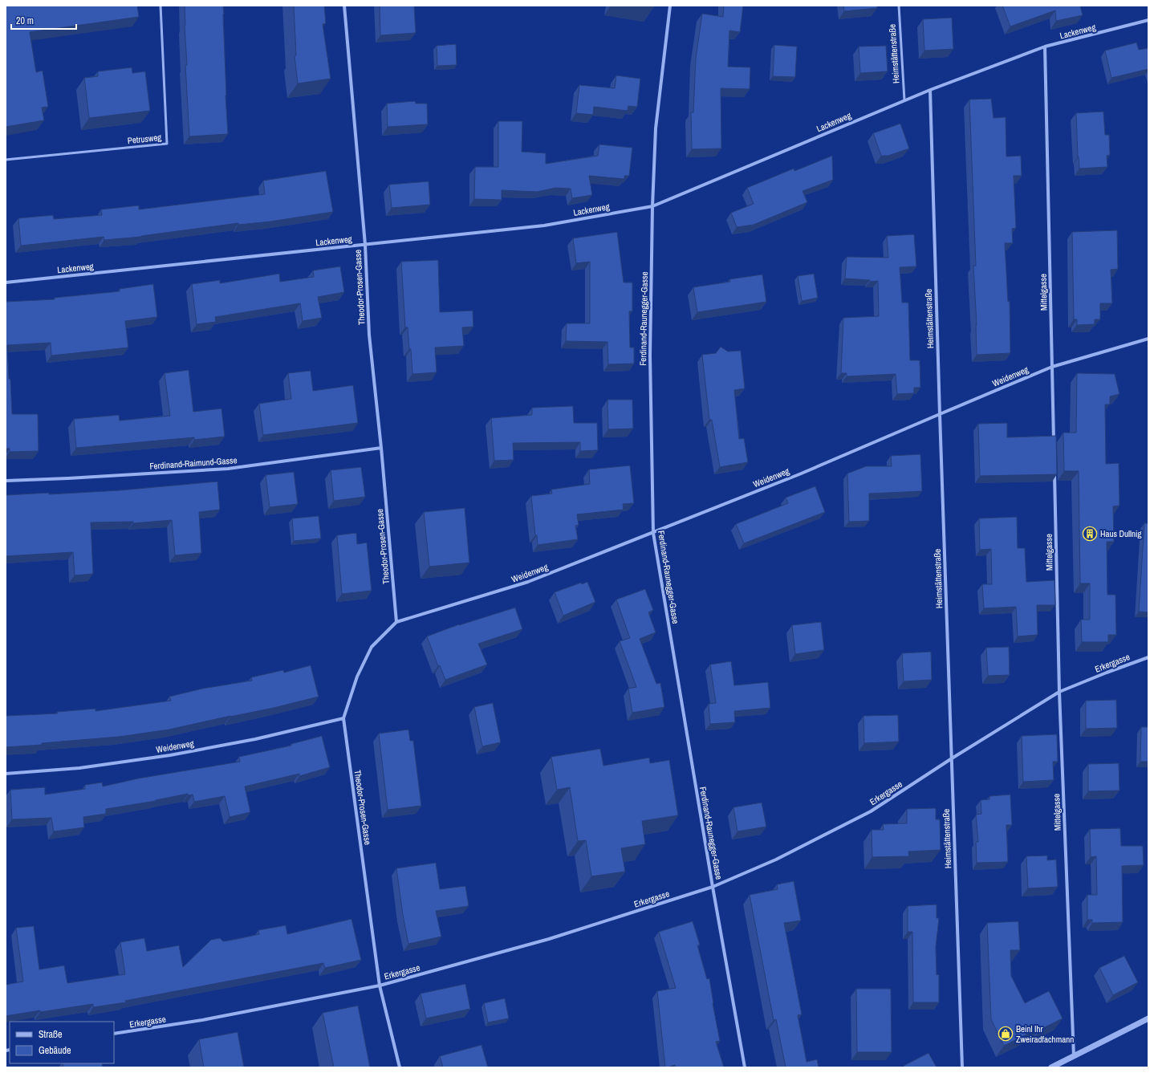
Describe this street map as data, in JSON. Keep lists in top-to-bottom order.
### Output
{
  "streets": {
    "street": [
      "Lackenweg",
      "Heimstättenstraße",
      "Theodor-Prosen-Gasse",
      "Mittelgasse",
      "Ferdinand-Raunegger-Gasse",
      "Weidenweg",
      "Ferdinand-Raimund-Gasse",
      "Erkergasse"
    ],
    "lane": ["Petrusweg"]
  },
  "crossings": [
    ["Lackenweg", "Heimstättenstraße"],
    ["Lackenweg", "Theodor-Prosen-Gasse"],
    ["Lackenweg", "Mittelgasse"],
    ["Lackenweg", "Ferdinand-Raunegger-Gasse"],
    ["Heimstättenstraße", "Weidenweg"],
    ["Heimstättenstraße", "Erkergasse"],
    ["Theodor-Prosen-Gasse", "Weidenweg"],
    ["Theodor-Prosen-Gasse", "Ferdinand-Raimund-Gasse"],
    ["Theodor-Prosen-Gasse", "Erkergasse"],
    ["Mittelgasse", "Weidenweg"],
    ["Mittelgasse", "Erkergasse"],
    ["Ferdinand-Raunegger-Gasse", "Weidenweg"],
    ["Ferdinand-Raunegger-Gasse", "Erkergasse"]
  ],
  "places": {
    "building": ["Haus Dullnig"],
    "shop": ["Beinl Ihr Zweiradfachmann"]
  },
  "legend": ["Straße", "Gebäude"],
  "scale_bar": "20 m"
}
